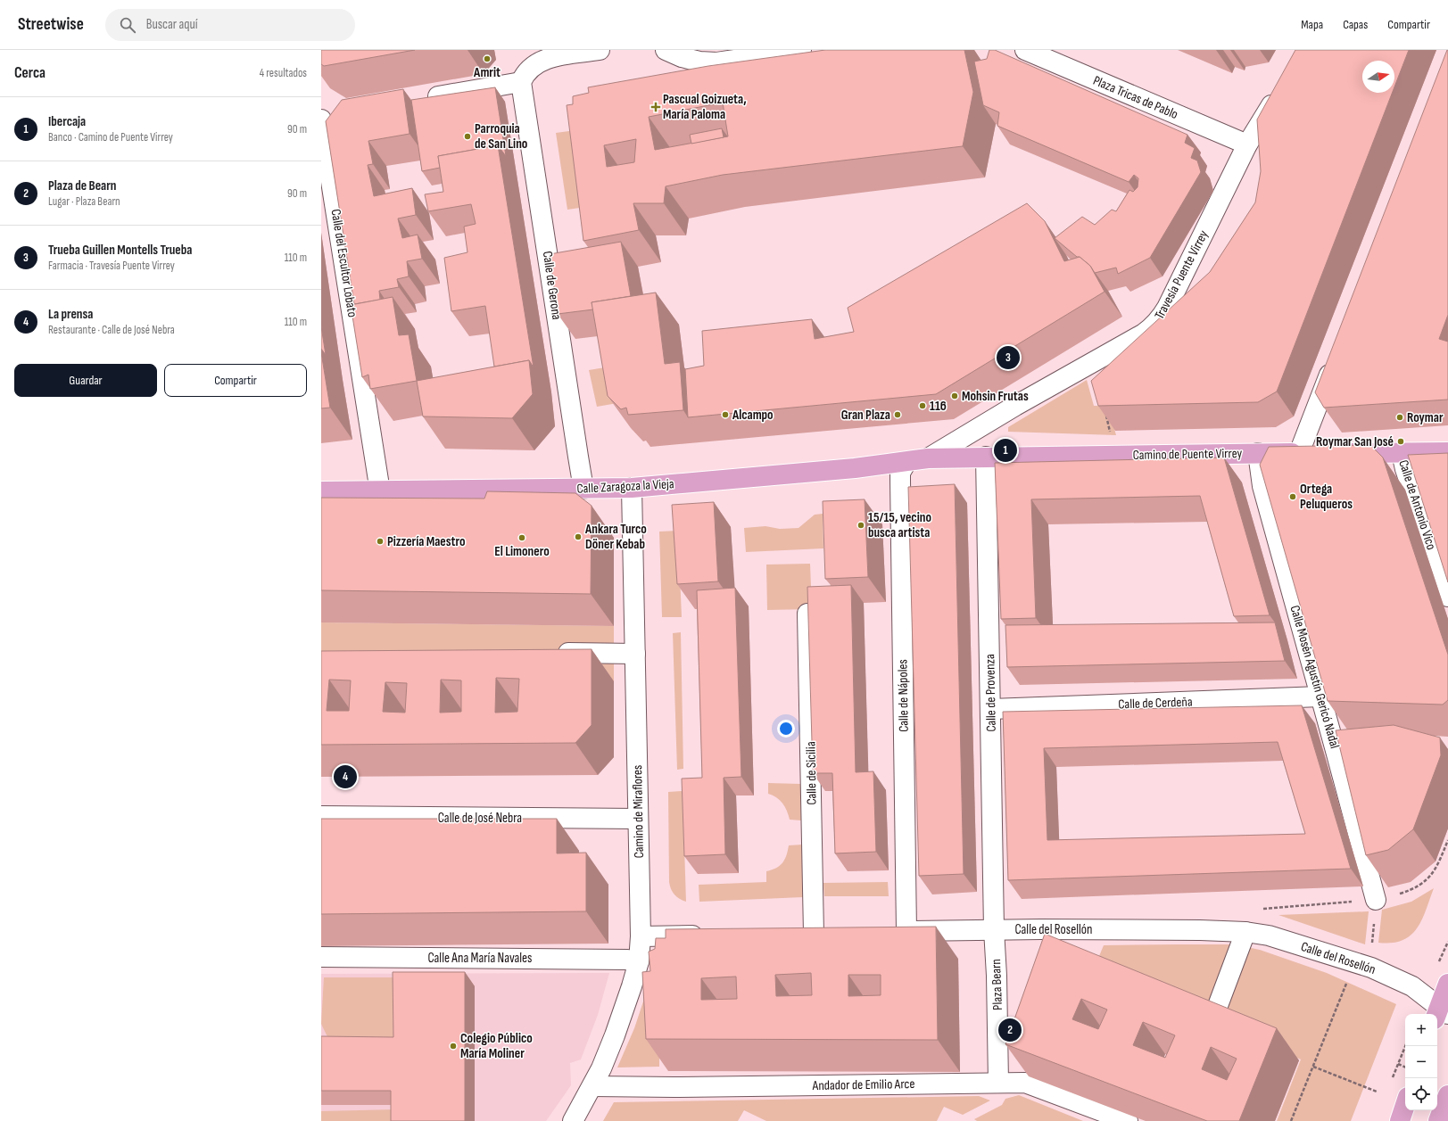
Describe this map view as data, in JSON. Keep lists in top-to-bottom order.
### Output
{
  "streets": {
    "main road": ["Camino de Puente Virrey", "Calle Zaragoza la Vieja"],
    "street": [
      "Plaza Tricas de Pablo",
      "Calle del Escultor Lobato",
      "Travesía Puente Virrey",
      "Calle de Gerona",
      "Calle de Antonio Vico",
      "Calle Mosén Agustín Gericó Nadal",
      "Calle de Provenza",
      "Calle de Nápoles",
      "Calle de Cerdeña",
      "Calle de Sicilia",
      "Camino de Miraflores",
      "Calle de José Nebra",
      "Calle del Rosellón",
      "Calle Ana María Navales",
      "Plaza Bearn",
      "Andador de Emilio Arce"
    ]
  },
  "crossings": [
    ["Plaza Tricas de Pablo", "Travesía Puente Virrey"],
    ["Calle del Escultor Lobato", "Calle Zaragoza la Vieja"],
    ["Travesía Puente Virrey", "Camino de Puente Virrey"],
    ["Travesía Puente Virrey", "Calle Zaragoza la Vieja"],
    ["Calle de Gerona", "Calle Zaragoza la Vieja"],
    ["Camino de Puente Virrey", "Calle Zaragoza la Vieja"],
    ["Camino de Puente Virrey", "Calle de Antonio Vico"],
    ["Camino de Puente Virrey", "Calle Mosén Agustín Gericó Nadal"],
    ["Camino de Puente Virrey", "Calle de Provenza"],
    ["Calle Zaragoza la Vieja", "Calle de Nápoles"],
    ["Calle Zaragoza la Vieja", "Camino de Miraflores"],
    ["Calle Mosén Agustín Gericó Nadal", "Calle de Cerdeña"],
    ["Calle de Provenza", "Calle de Cerdeña"],
    ["Calle de Provenza", "Calle del Rosellón"],
    ["Calle de Provenza", "Plaza Bearn"],
    ["Calle de Nápoles", "Calle del Rosellón"],
    ["Camino de Miraflores", "Calle de José Nebra"],
    ["Camino de Miraflores", "Calle Ana María Navales"],
    ["Camino de Miraflores", "Andador de Emilio Arce"],
    ["Calle del Rosellón", "Plaza Bearn"],
    ["Plaza Bearn", "Andador de Emilio Arce"]
  ],
  "places": {
    "other": [
      "Amrit",
      "Parroquia de San Lino",
      "Mohsin Frutas",
      "116",
      "Alcampo",
      "Gran Plaza",
      "Roymar",
      "Roymar San José",
      "Ortega Peluqueros",
      "15/15, vecino busca artista",
      "Ankara Turco Döner Kebab",
      "El Limonero",
      "Pizzería Maestro",
      "Colegio Público María Moliner"
    ],
    "health": ["Pascual Goizueta, María Paloma"]
  },
  "north": "right",
  "page": {
    "header": "Streetwise",
    "search": "Buscar aquí",
    "nav": ["Mapa", "Capas", "Compartir"],
    "heading": ["Cerca", "4 resultados"],
    "list": [
      {
        "mark": "1",
        "name": "Ibercaja",
        "note": "Banco · Camino de Puente Virrey",
        "value": "90 m"
      },
      {
        "mark": "2",
        "name": "Plaza de Bearn",
        "note": "Lugar · Plaza Bearn",
        "value": "90 m"
      },
      {
        "mark": "3",
        "name": "Trueba Guillen Montells Trueba",
        "note": "Farmacia · Travesía Puente Virrey",
        "value": "110 m"
      },
      {
        "mark": "4",
        "name": "La prensa",
        "note": "Restaurante · Calle de José Nebra",
        "value": "110 m"
      }
    ],
    "pins": [
      "3",
      "1",
      "4",
      "2"
    ],
    "buttons": ["Guardar", "Compartir"],
    "map_buttons": ["+", "−"]
  }
}
